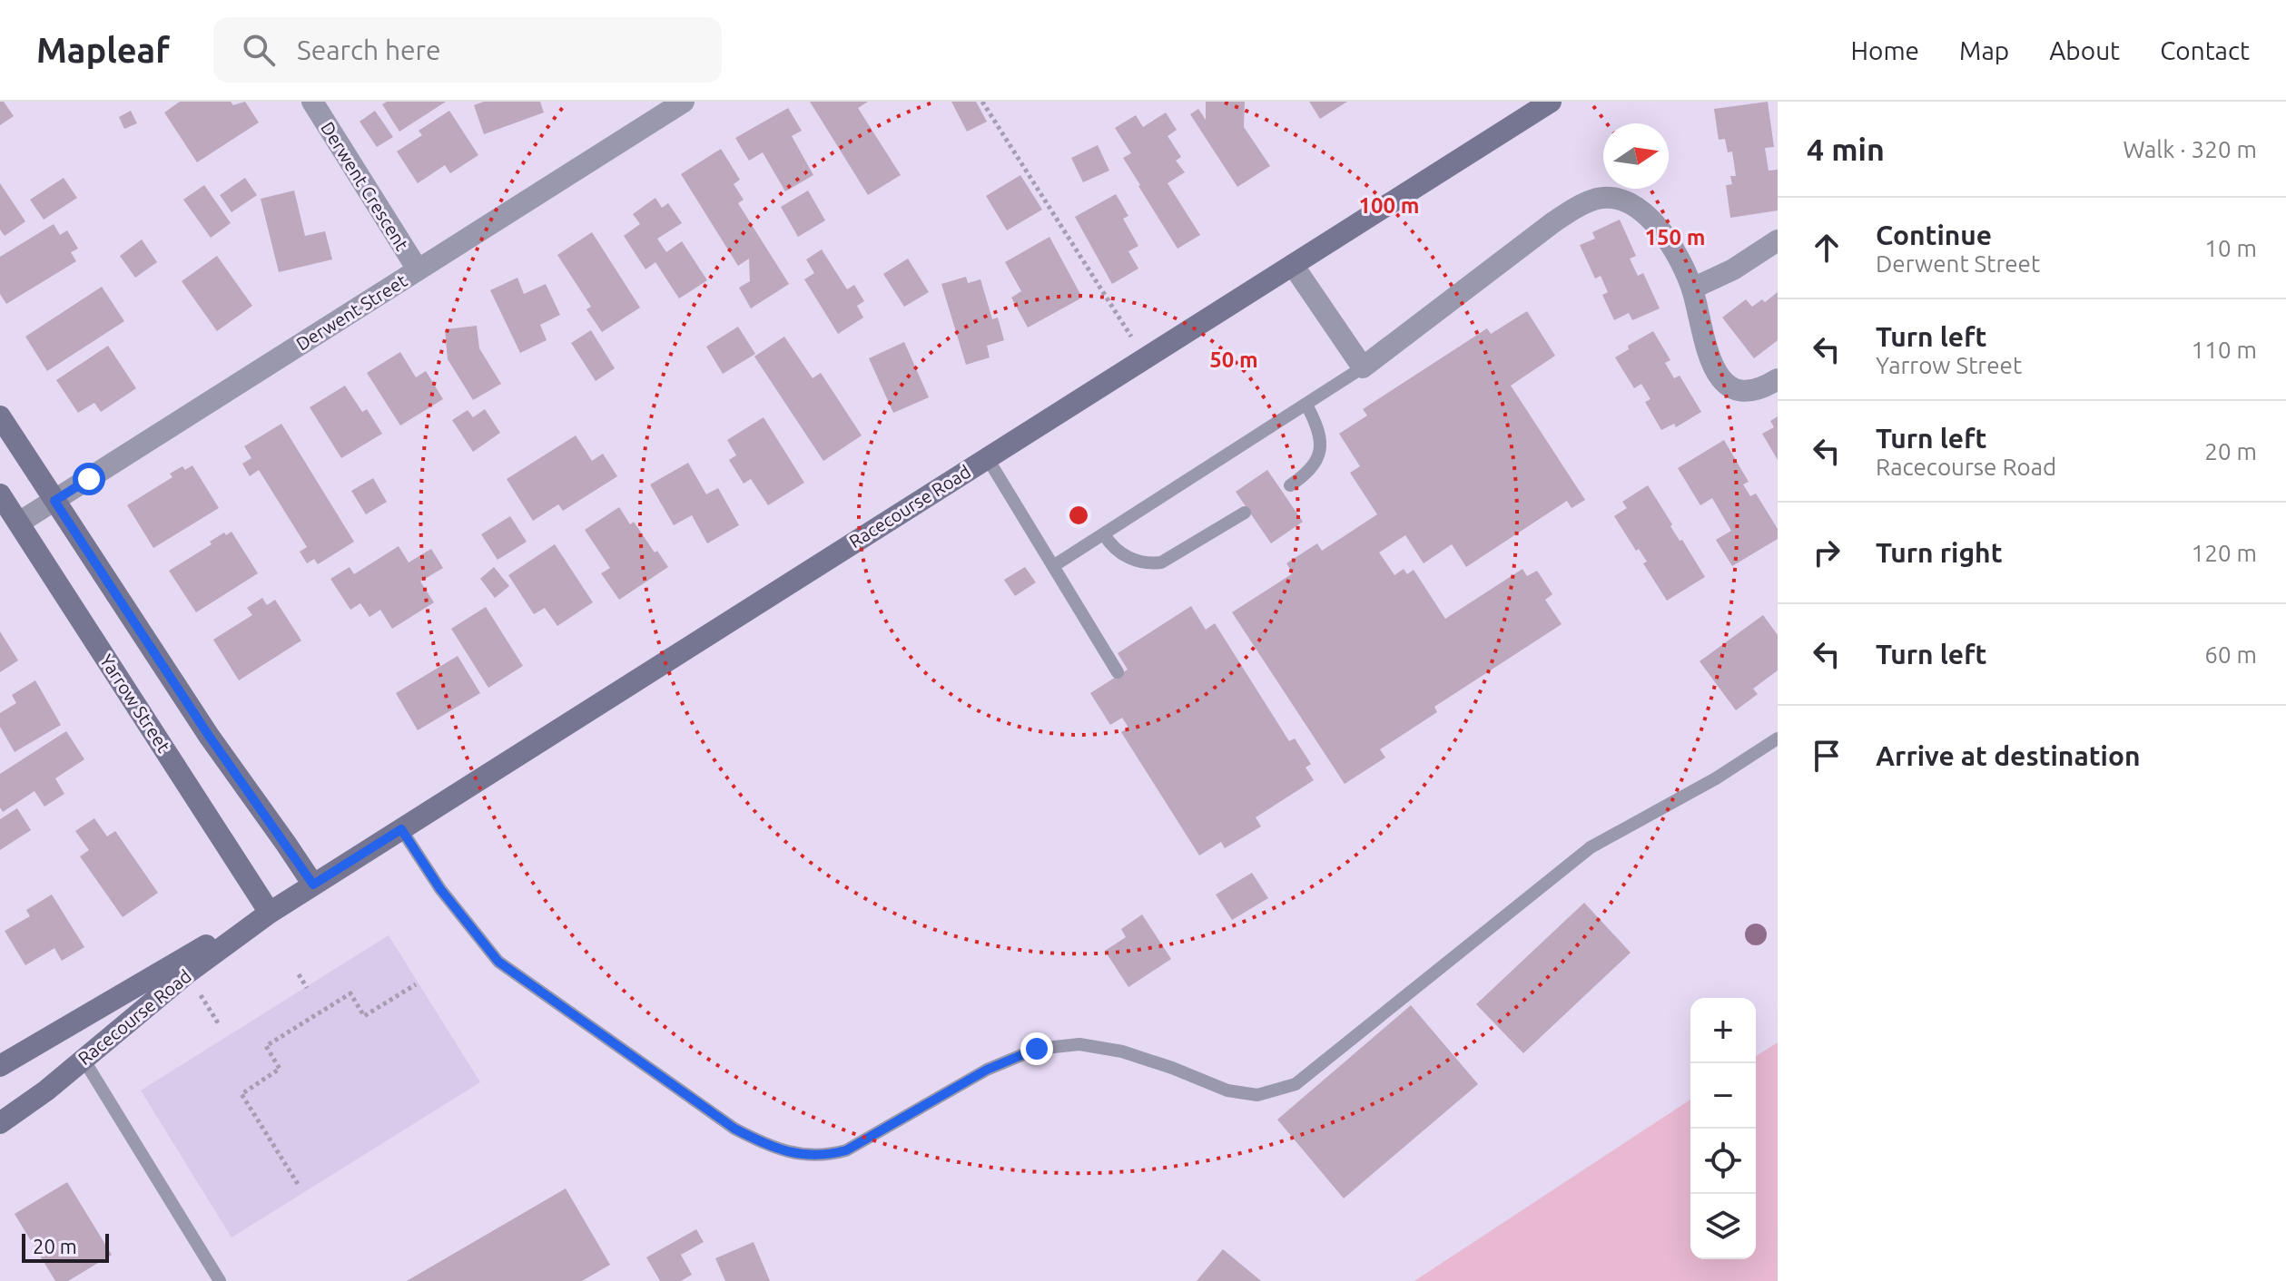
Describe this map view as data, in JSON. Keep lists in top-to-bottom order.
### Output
{
  "streets": {
    "street": [
      "Derwent Crescent",
      "Derwent Street",
      "Racecourse Road",
      "Yarrow Street"
    ]
  },
  "crossings": [
    ["Derwent Crescent", "Derwent Street"],
    ["Derwent Street", "Yarrow Street"],
    ["Racecourse Road", "Yarrow Street"]
  ],
  "scale_bar": "20 m",
  "north": "right",
  "page": {
    "header": "Mapleaf",
    "search": "Search here",
    "nav": [
      "Home",
      "Map",
      "About",
      "Contact"
    ],
    "heading": ["4 min", "Walk · 320 m"],
    "list": [
      ["Continue", "Derwent Street", "10 m"],
      ["Turn left", "Yarrow Street", "110 m"],
      ["Turn left", "Racecourse Road", "20 m"],
      ["Turn right", "120 m"],
      ["Turn left", "60 m"],
      "Arrive at destination"
    ],
    "map_buttons": ["+", "−"],
    "scale": "20 m"
  },
  "rings": ["100 m", "150 m", "50 m"]
}
